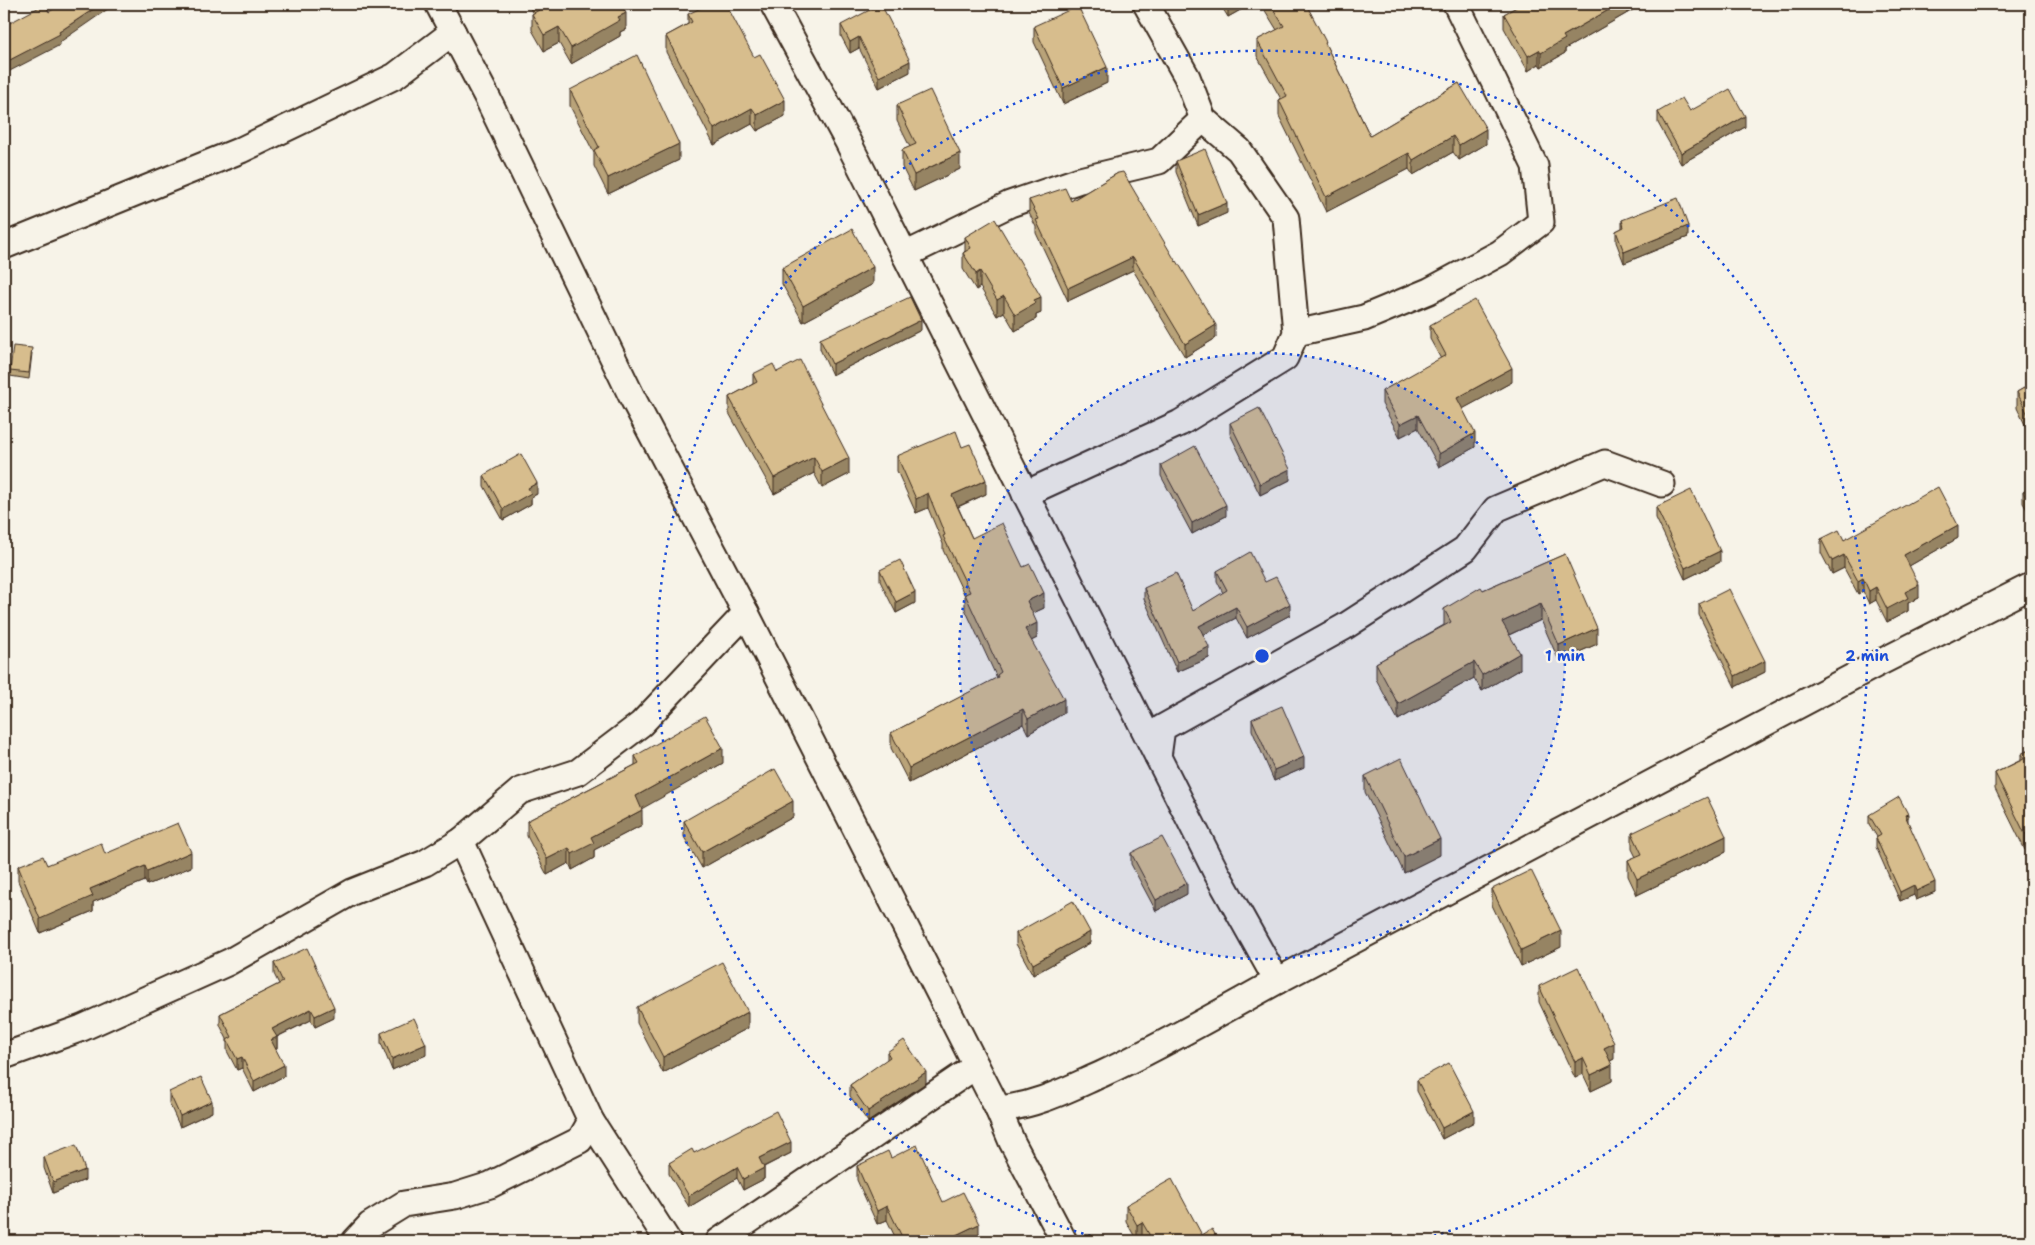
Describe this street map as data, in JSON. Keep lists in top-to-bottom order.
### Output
{
  "rings": ["1 min", "2 min"]
}
